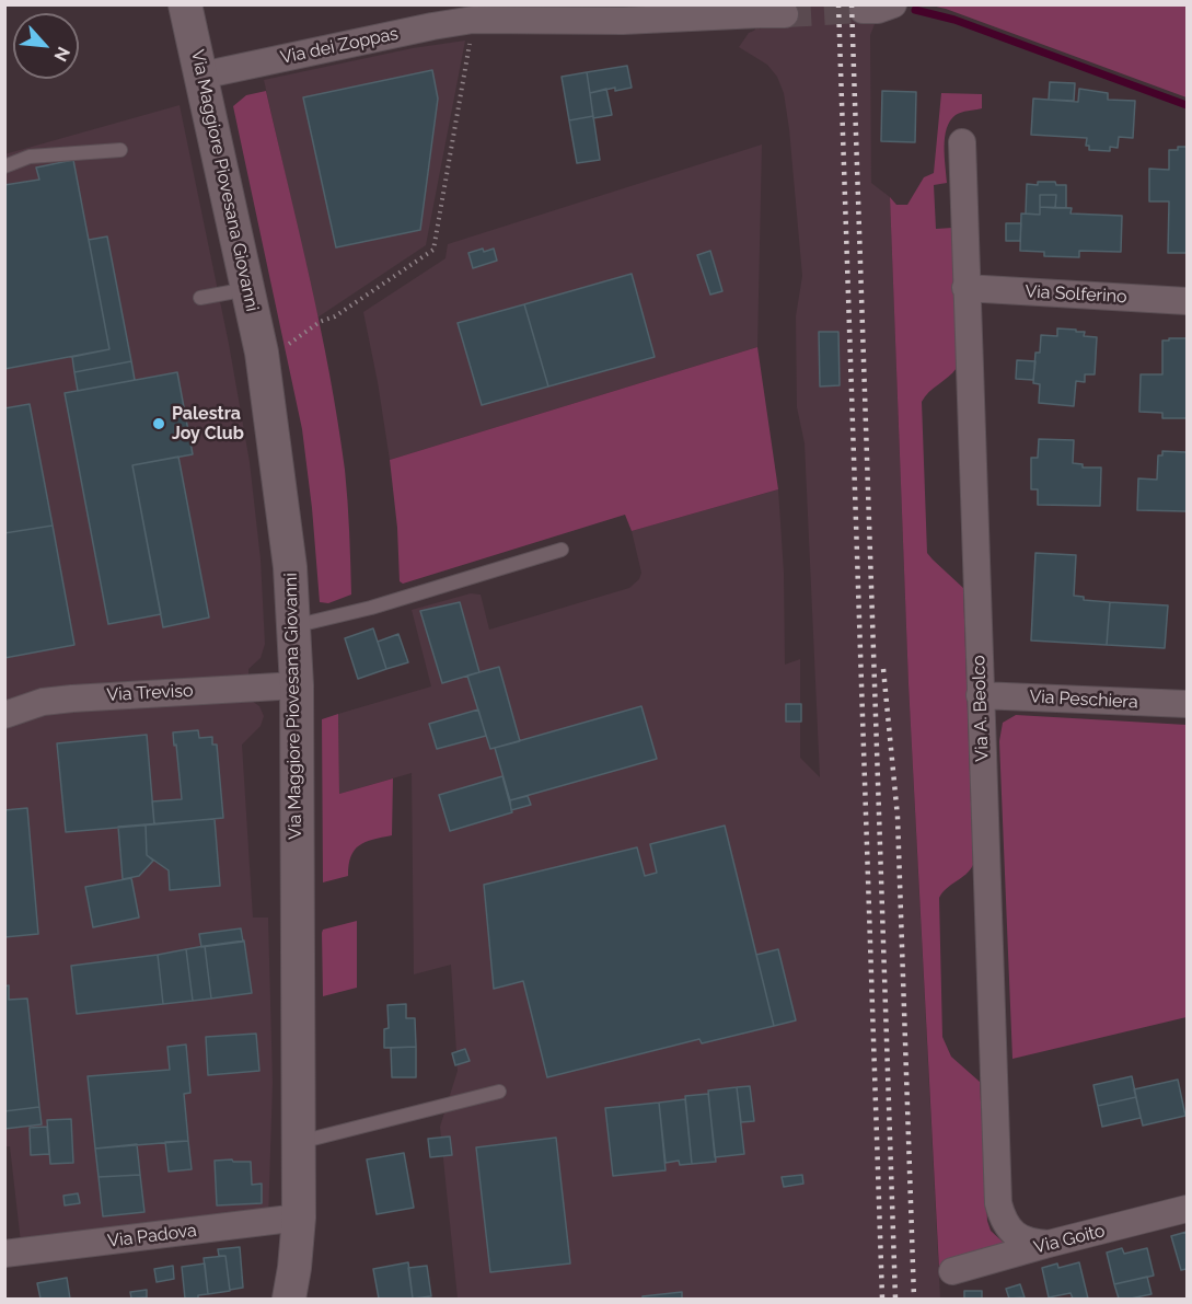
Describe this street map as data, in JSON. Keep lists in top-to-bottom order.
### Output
{
  "streets": {
    "street": [
      "Via dei Zoppas",
      "Via Maggiore Piovesana Giovanni",
      "Via Solferino",
      "Via Treviso",
      "Via Peschiera",
      "Via A. Beolco",
      "Via Padova",
      "Via Goito"
    ]
  },
  "crossings": [
    ["Via dei Zoppas", "Via Maggiore Piovesana Giovanni"],
    ["Via Maggiore Piovesana Giovanni", "Via Treviso"],
    ["Via Maggiore Piovesana Giovanni", "Via Padova"],
    ["Via Solferino", "Via A. Beolco"],
    ["Via Peschiera", "Via A. Beolco"],
    ["Via A. Beolco", "Via Goito"]
  ],
  "places": ["Palestra Joy Club"],
  "north": "bottom right"
}
